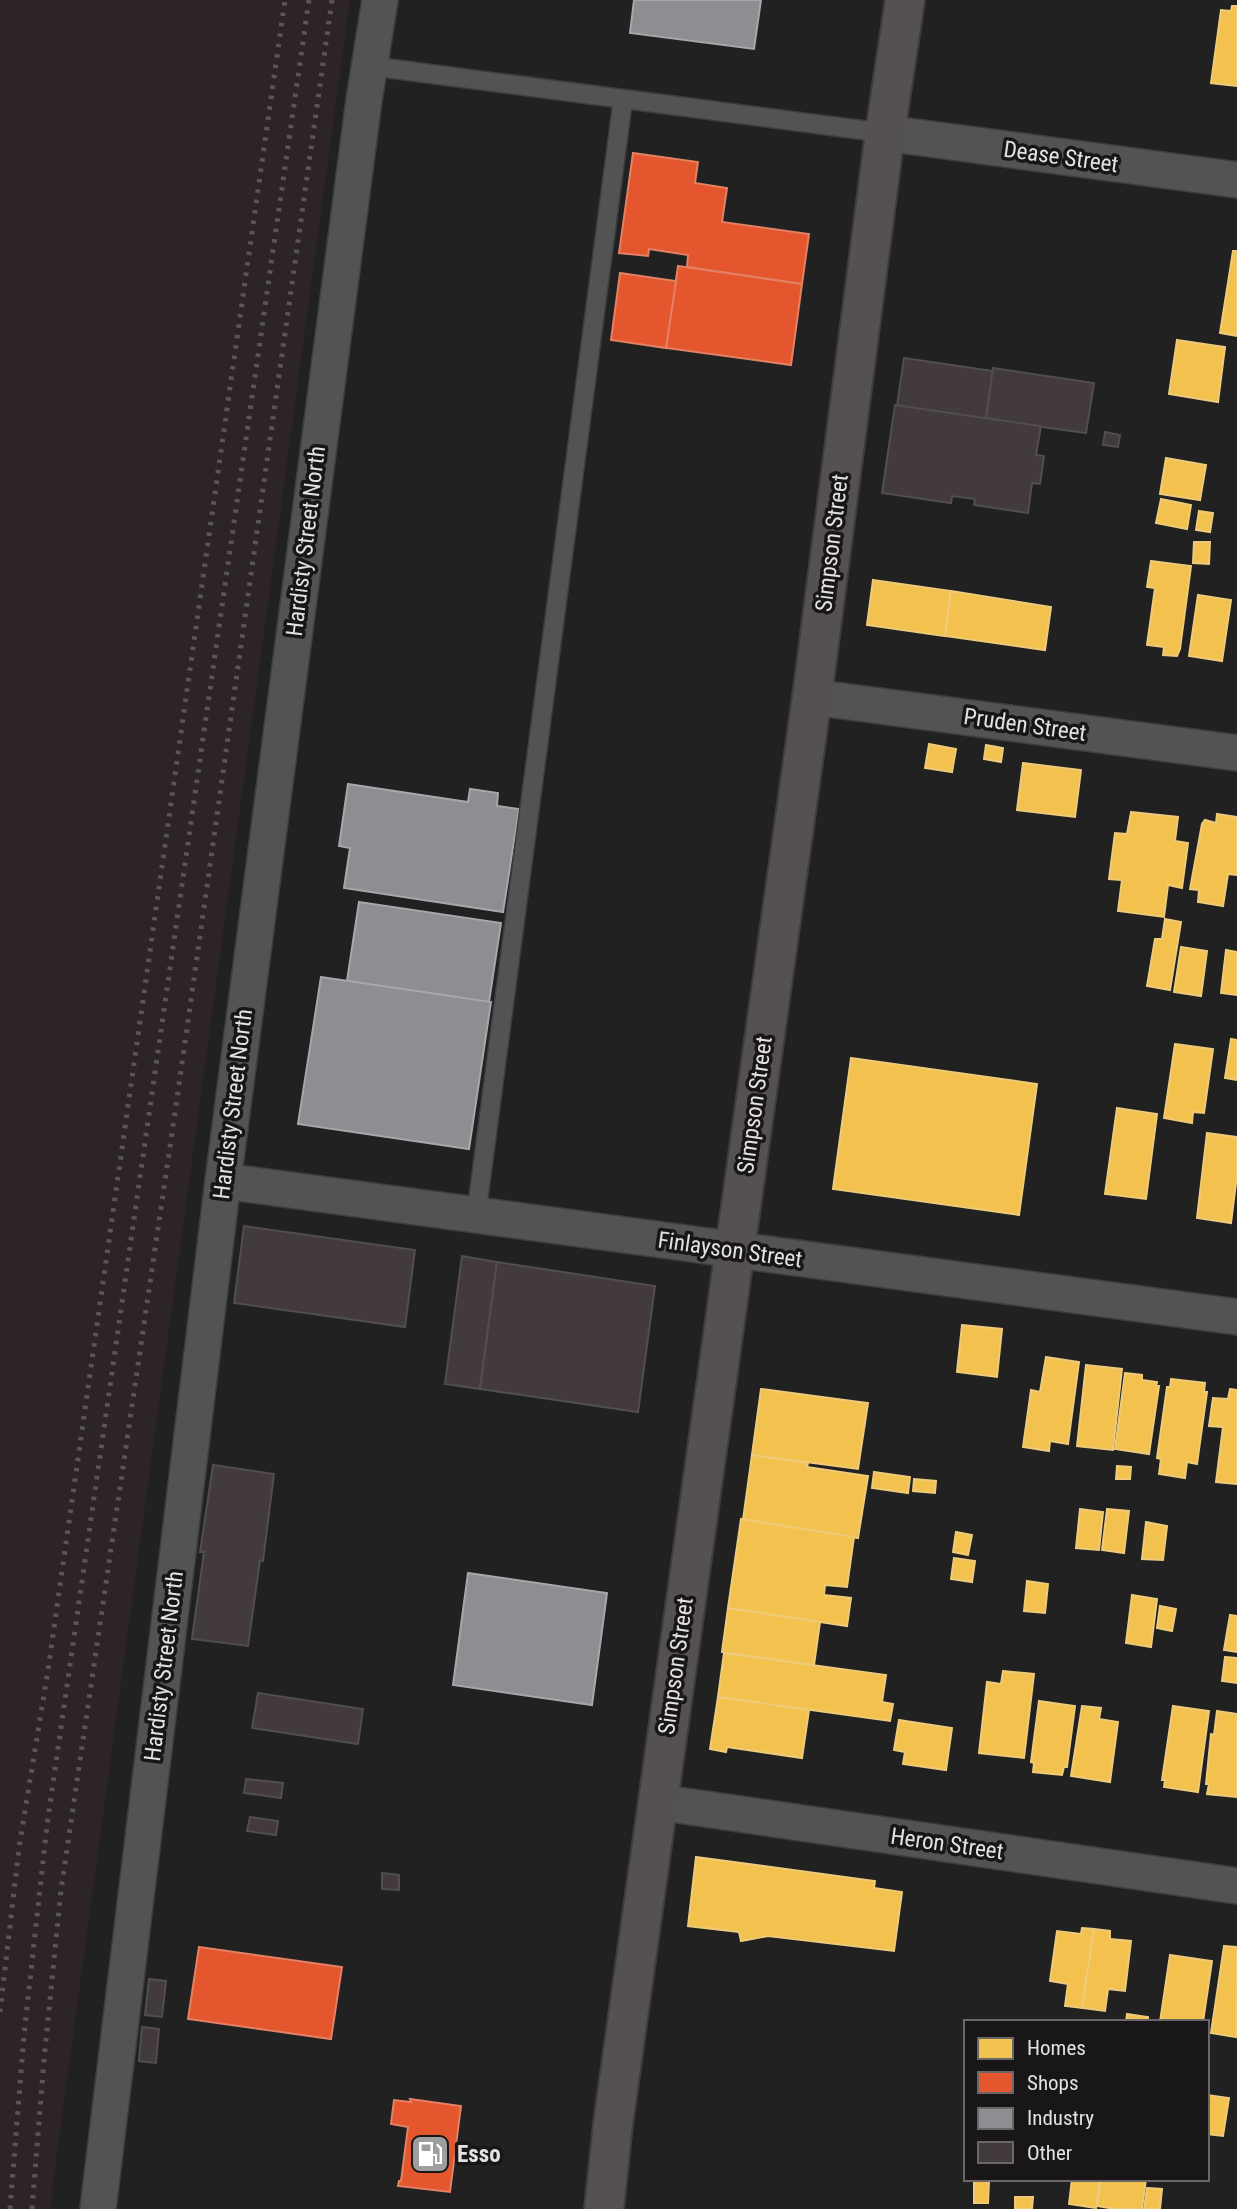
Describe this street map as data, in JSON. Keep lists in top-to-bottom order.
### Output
{
  "streets": {
    "main road": ["Simpson Street"],
    "street": [
      "Dease Street",
      "Hardisty Street North",
      "Pruden Street",
      "Finlayson Street",
      "Heron Street"
    ]
  },
  "crossings": [
    ["Dease Street", "Simpson Street"],
    ["Hardisty Street North", "Finlayson Street"],
    ["Simpson Street", "Pruden Street"],
    ["Simpson Street", "Finlayson Street"],
    ["Simpson Street", "Heron Street"]
  ],
  "places": {
    "fuel station": ["Esso"]
  },
  "legend": [
    "Homes",
    "Shops",
    "Industry",
    "Other"
  ]
}
